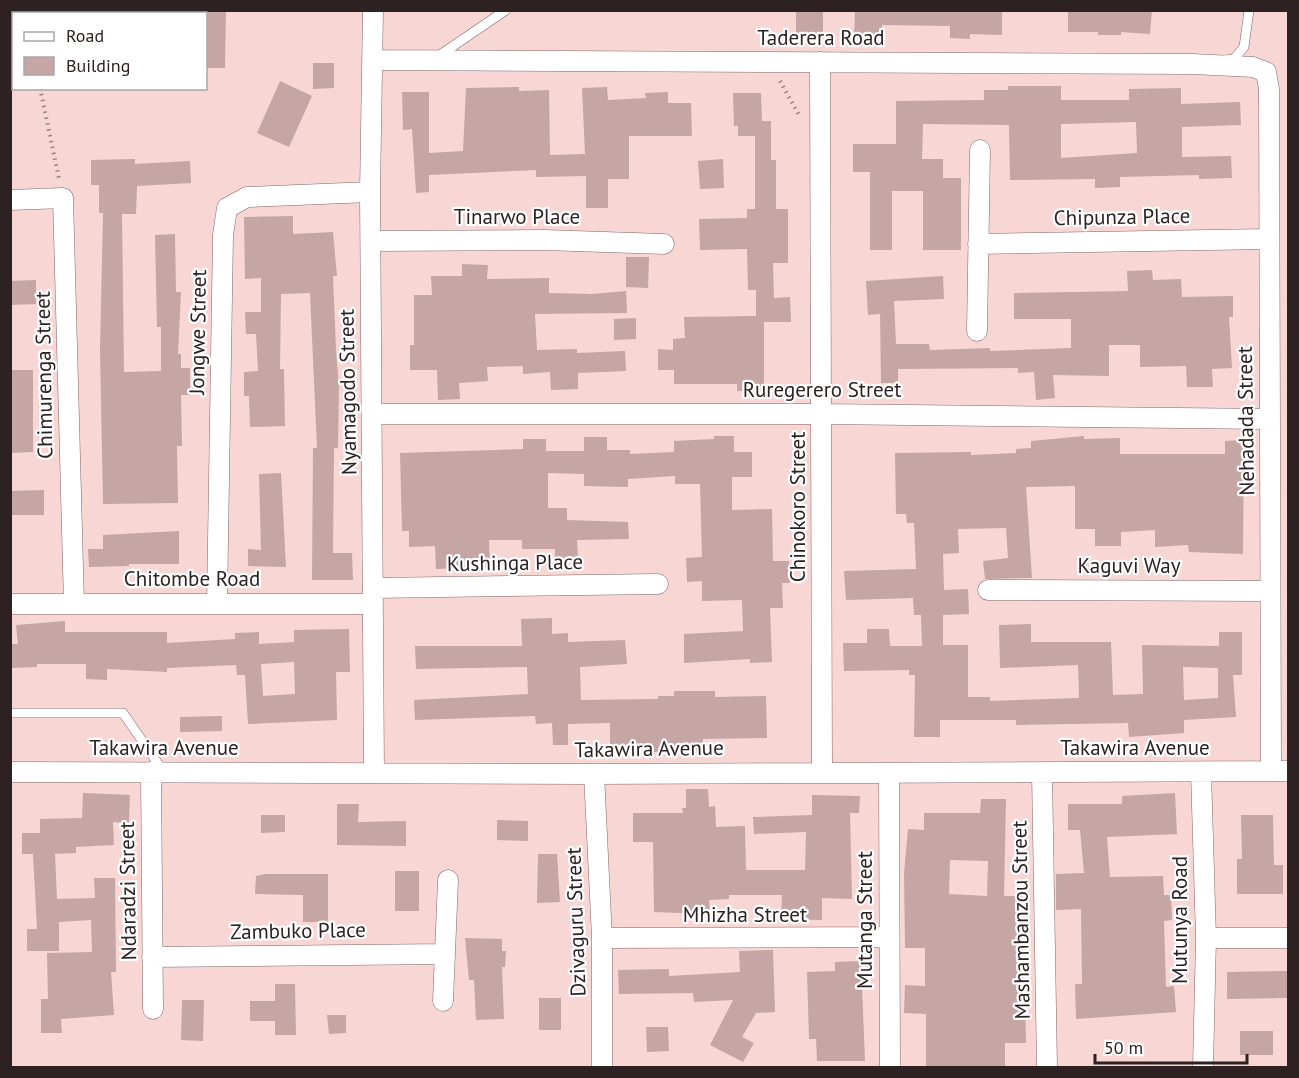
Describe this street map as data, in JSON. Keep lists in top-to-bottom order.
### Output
{
  "streets": {
    "street": [
      "Taderera Road",
      "Tinarwo Place",
      "Chipunza Place",
      "Jongwe Street",
      "Chimurenga Street",
      "Ruregerero Street",
      "Nyamagodo Street",
      "Nehadada Street",
      "Chinokoro Street",
      "Kushinga Place",
      "Kaguvi Way",
      "Chitombe Road",
      "Takawira Avenue",
      "Ndaradzi Street",
      "Mhizha Street",
      "Mutanga Street",
      "Mashambanzou Street",
      "Mutunya Road",
      "Dzivaguru Street",
      "Zambuko Place"
    ]
  },
  "crossings": [
    ["Taderera Road", "Nyamagodo Street"],
    ["Taderera Road", "Nehadada Street"],
    ["Taderera Road", "Chinokoro Street"],
    ["Tinarwo Place", "Nyamagodo Street"],
    ["Chipunza Place", "Nehadada Street"],
    ["Jongwe Street", "Nyamagodo Street"],
    ["Jongwe Street", "Chitombe Road"],
    ["Chimurenga Street", "Chitombe Road"],
    ["Ruregerero Street", "Nyamagodo Street"],
    ["Ruregerero Street", "Nehadada Street"],
    ["Ruregerero Street", "Chinokoro Street"],
    ["Nyamagodo Street", "Kushinga Place"],
    ["Nyamagodo Street", "Chitombe Road"],
    ["Nyamagodo Street", "Takawira Avenue"],
    ["Nehadada Street", "Kaguvi Way"],
    ["Nehadada Street", "Takawira Avenue"],
    ["Chinokoro Street", "Takawira Avenue"],
    ["Kushinga Place", "Chitombe Road"],
    ["Takawira Avenue", "Ndaradzi Street"],
    ["Takawira Avenue", "Mutanga Street"],
    ["Takawira Avenue", "Mashambanzou Street"],
    ["Takawira Avenue", "Mutunya Road"],
    ["Takawira Avenue", "Dzivaguru Street"],
    ["Ndaradzi Street", "Zambuko Place"],
    ["Mhizha Street", "Mutanga Street"],
    ["Mhizha Street", "Dzivaguru Street"]
  ],
  "legend": ["Road", "Building"],
  "scale_bar": "50 m"
}
